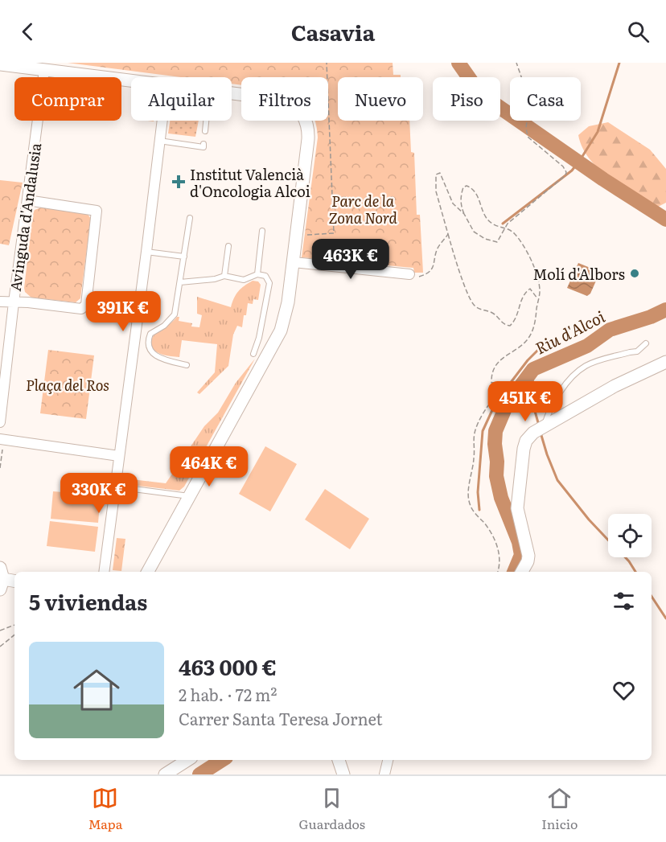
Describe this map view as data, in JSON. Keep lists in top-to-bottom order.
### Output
{
  "streets": {
    "street": ["Avinguda d'Andalusia"]
  },
  "water": ["Riu d'Alcoi"],
  "parks": ["Parc de la Zona Nord", "Plaça del Ros"],
  "places": {
    "health": ["Institut Valencià d'Oncologia Alcoi"],
    "other": ["Molí d'Albors"]
  },
  "page": {
    "header": "Casavia",
    "chip": [
      "Comprar",
      "Alquilar",
      "Filtros",
      "Nuevo",
      "Piso",
      "Casa"
    ],
    "price": [
      "463K €",
      "391K €",
      "451K €",
      "464K €",
      "330K €"
    ],
    "heading": "5 viviendas",
    "list": [
      {
        "name": "463 000 €",
        "note": "2 hab. · 72 m² · Carrer Santa Teresa Jornet"
      }
    ],
    "tabs": ["Mapa", "Guardados", "Inicio"]
  }
}
